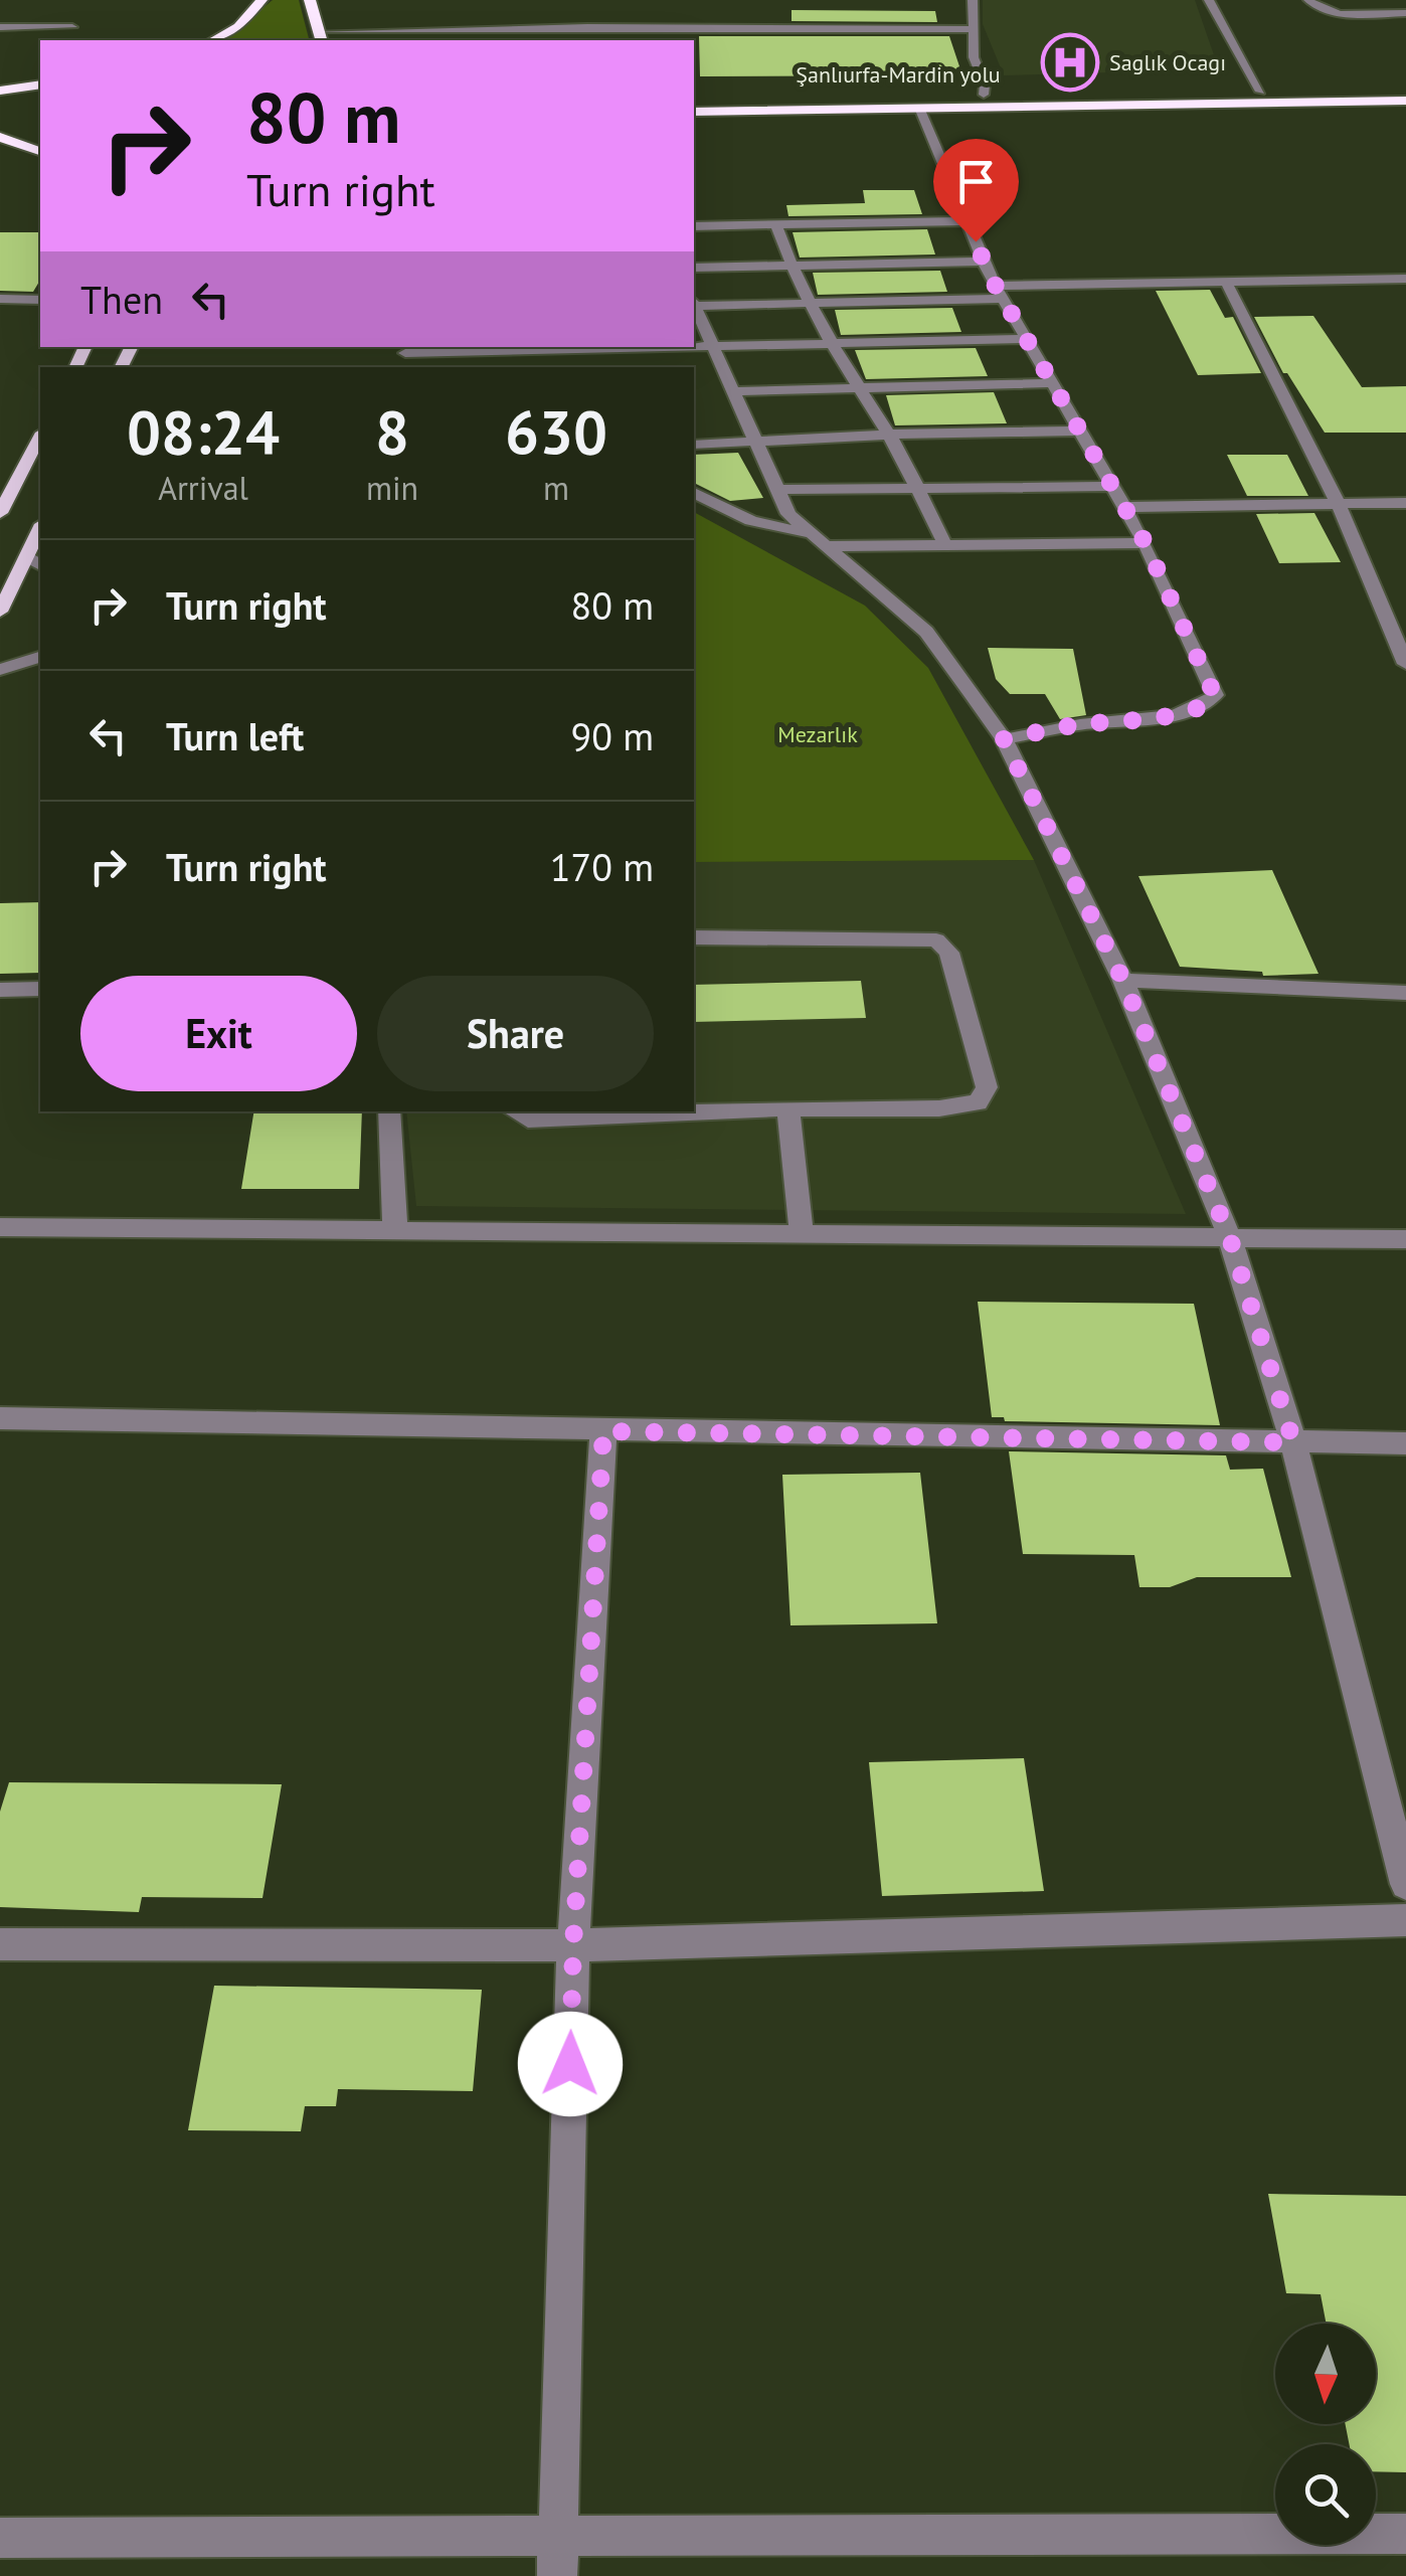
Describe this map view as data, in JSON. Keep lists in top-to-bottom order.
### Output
{
  "streets": {
    "highway": ["Şanlıurfa-Mardin yolu"]
  },
  "parks": ["Mezarlık"],
  "places": {
    "hospital": ["Saglık Ocagı"]
  },
  "north": "bottom",
  "page": {
    "turn": ["80 m", "Turn right"],
    "then": "Then",
    "eta": [
      "08:24",
      "Arrival",
      "8",
      "min",
      "630",
      "m"
    ],
    "list": [
      {
        "name": "Turn right",
        "value": "80 m"
      },
      {
        "name": "Turn left",
        "value": "90 m"
      },
      {
        "name": "Turn right",
        "value": "170 m"
      }
    ],
    "buttons": ["Exit", "Share"]
  }
}
